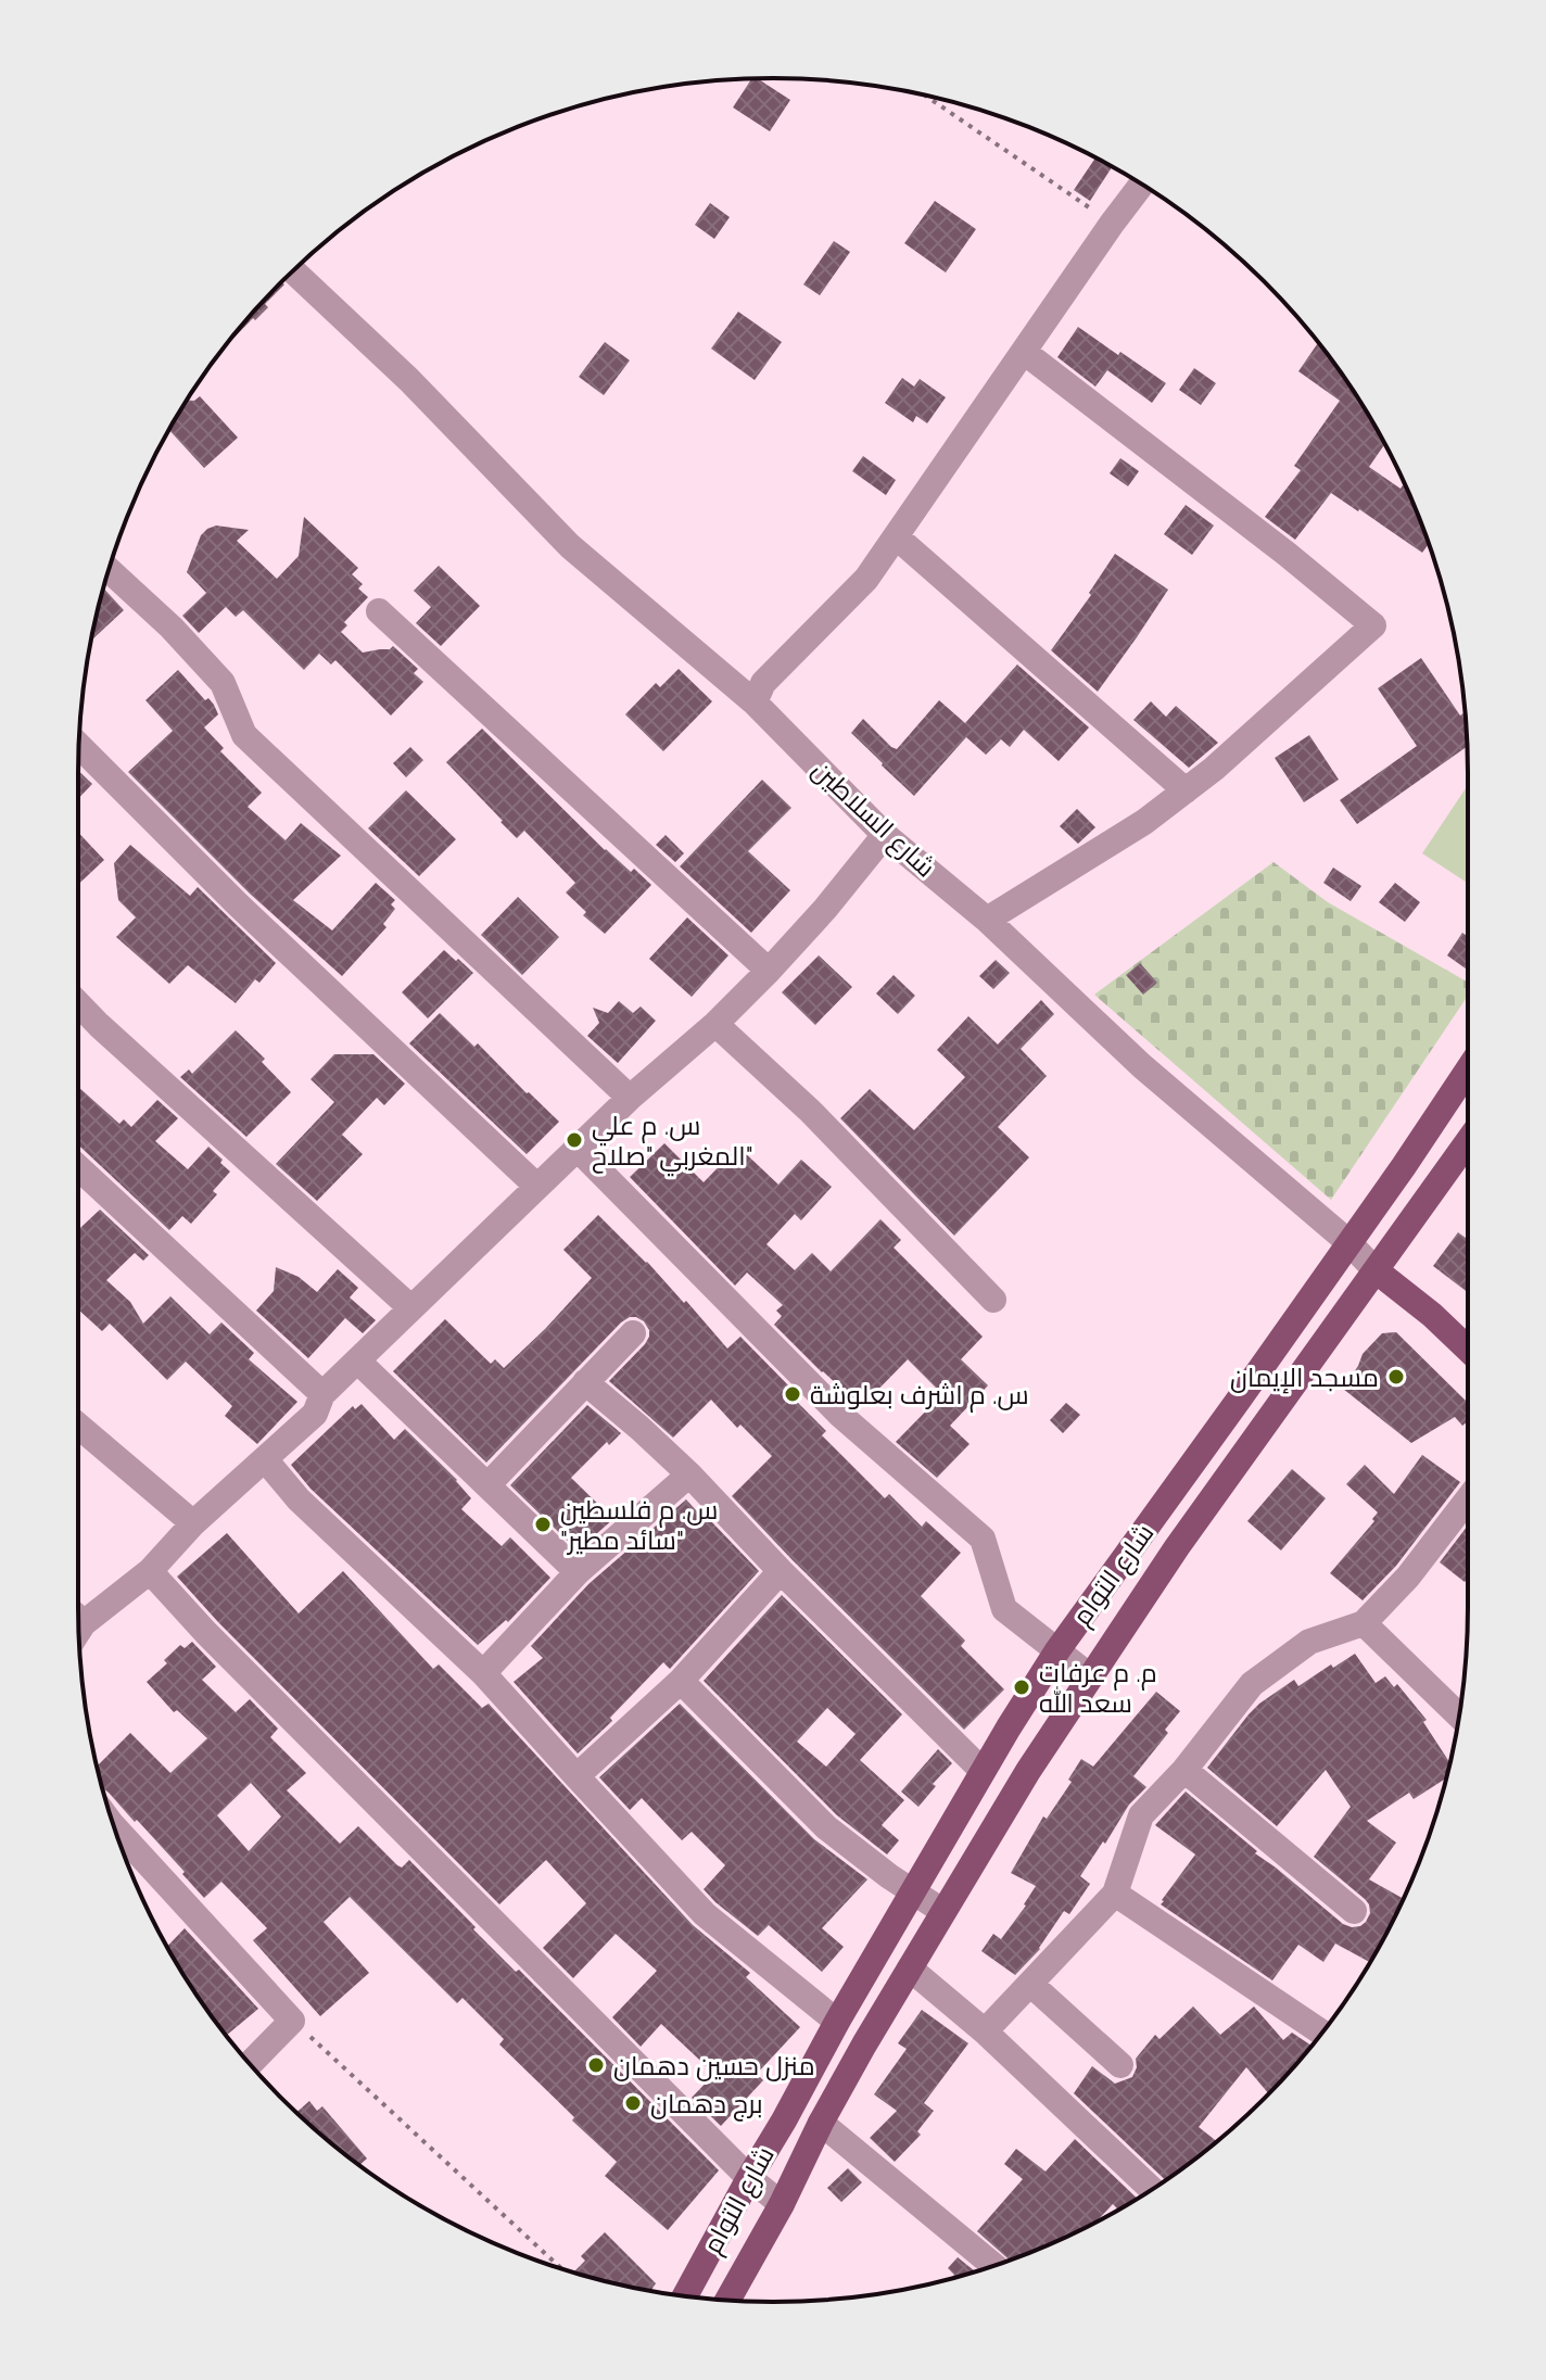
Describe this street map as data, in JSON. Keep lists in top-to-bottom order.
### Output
{
  "streets": {
    "main road": ["شارع السلاطين", "شارع التوام"]
  },
  "crossings": [
    ["شارع السلاطين", "شارع التوام"]
  ],
  "places": [
    "س. م علي المغربي \"صلاح\"",
    "مسجد الإيمان",
    "س. م اشرف بعلوشة",
    "س. م فلسطين \"سائد مطير\"",
    "م. م عرفات سعد الله",
    "منزل حسين دهمان",
    "برج دهمان"
  ]
}
